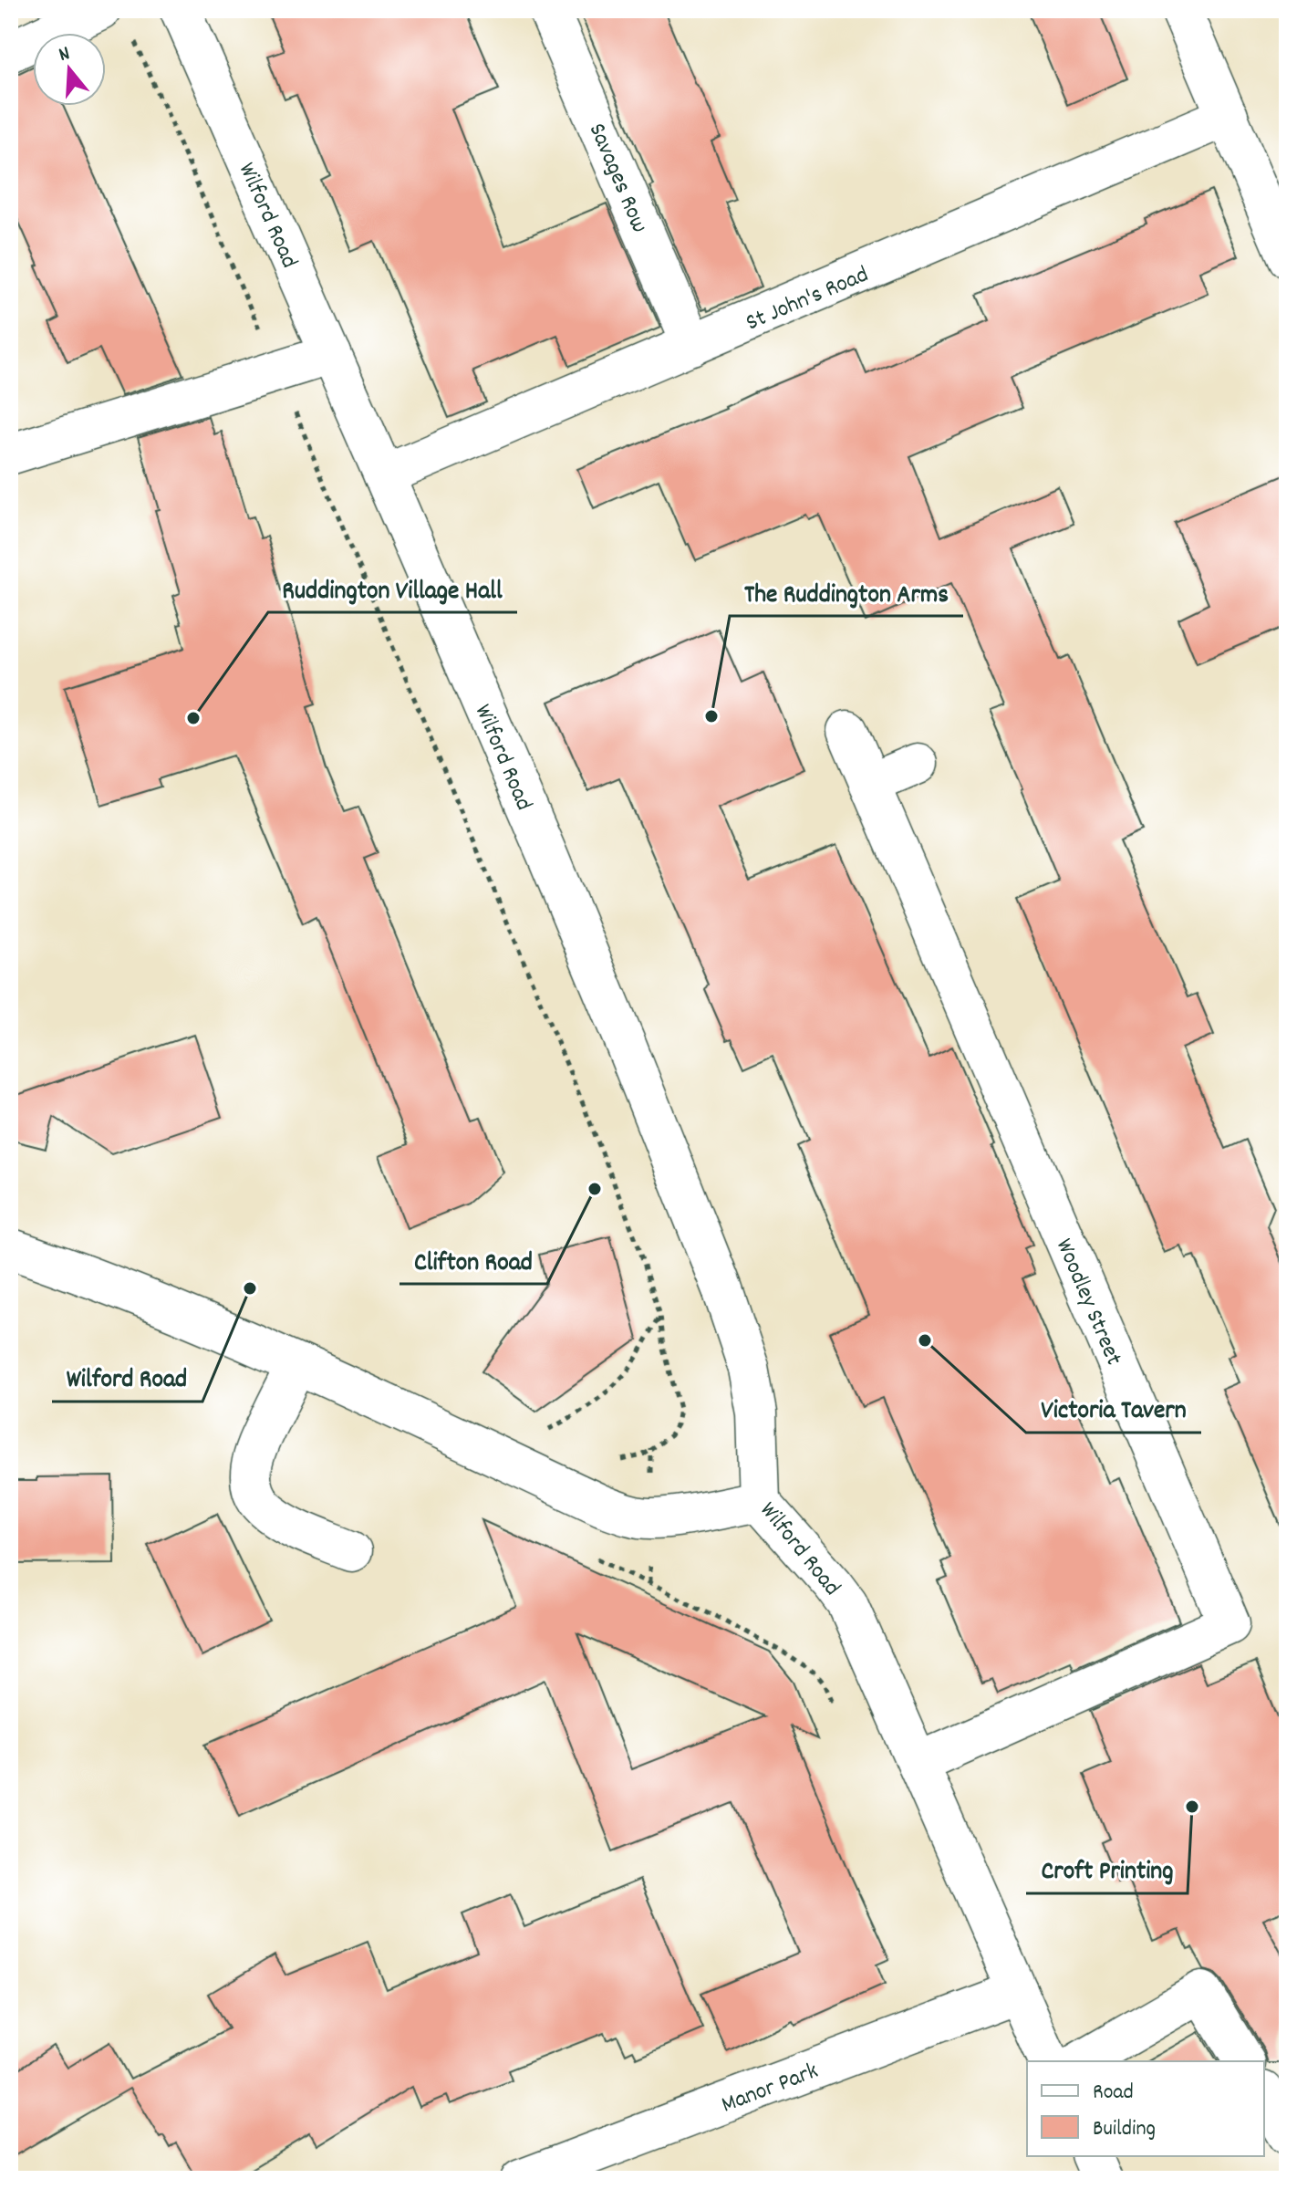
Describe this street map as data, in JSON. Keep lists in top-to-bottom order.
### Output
{
  "streets": {
    "street": [
      "Savages Row",
      "Wilford Road",
      "St John's Road",
      "Woodley Street",
      "Manor Park"
    ]
  },
  "crossings": [
    ["Savages Row", "St John's Road"],
    ["Wilford Road", "St John's Road"],
    ["Wilford Road", "Woodley Street"],
    ["Wilford Road", "Manor Park"]
  ],
  "places": [
    "The Ruddington Arms",
    "Ruddington Village Hall",
    "Clifton Road",
    "Wilford Road",
    "Victoria Tavern",
    "Croft Printing"
  ],
  "legend": ["Road", "Building"],
  "north": "top"
}
